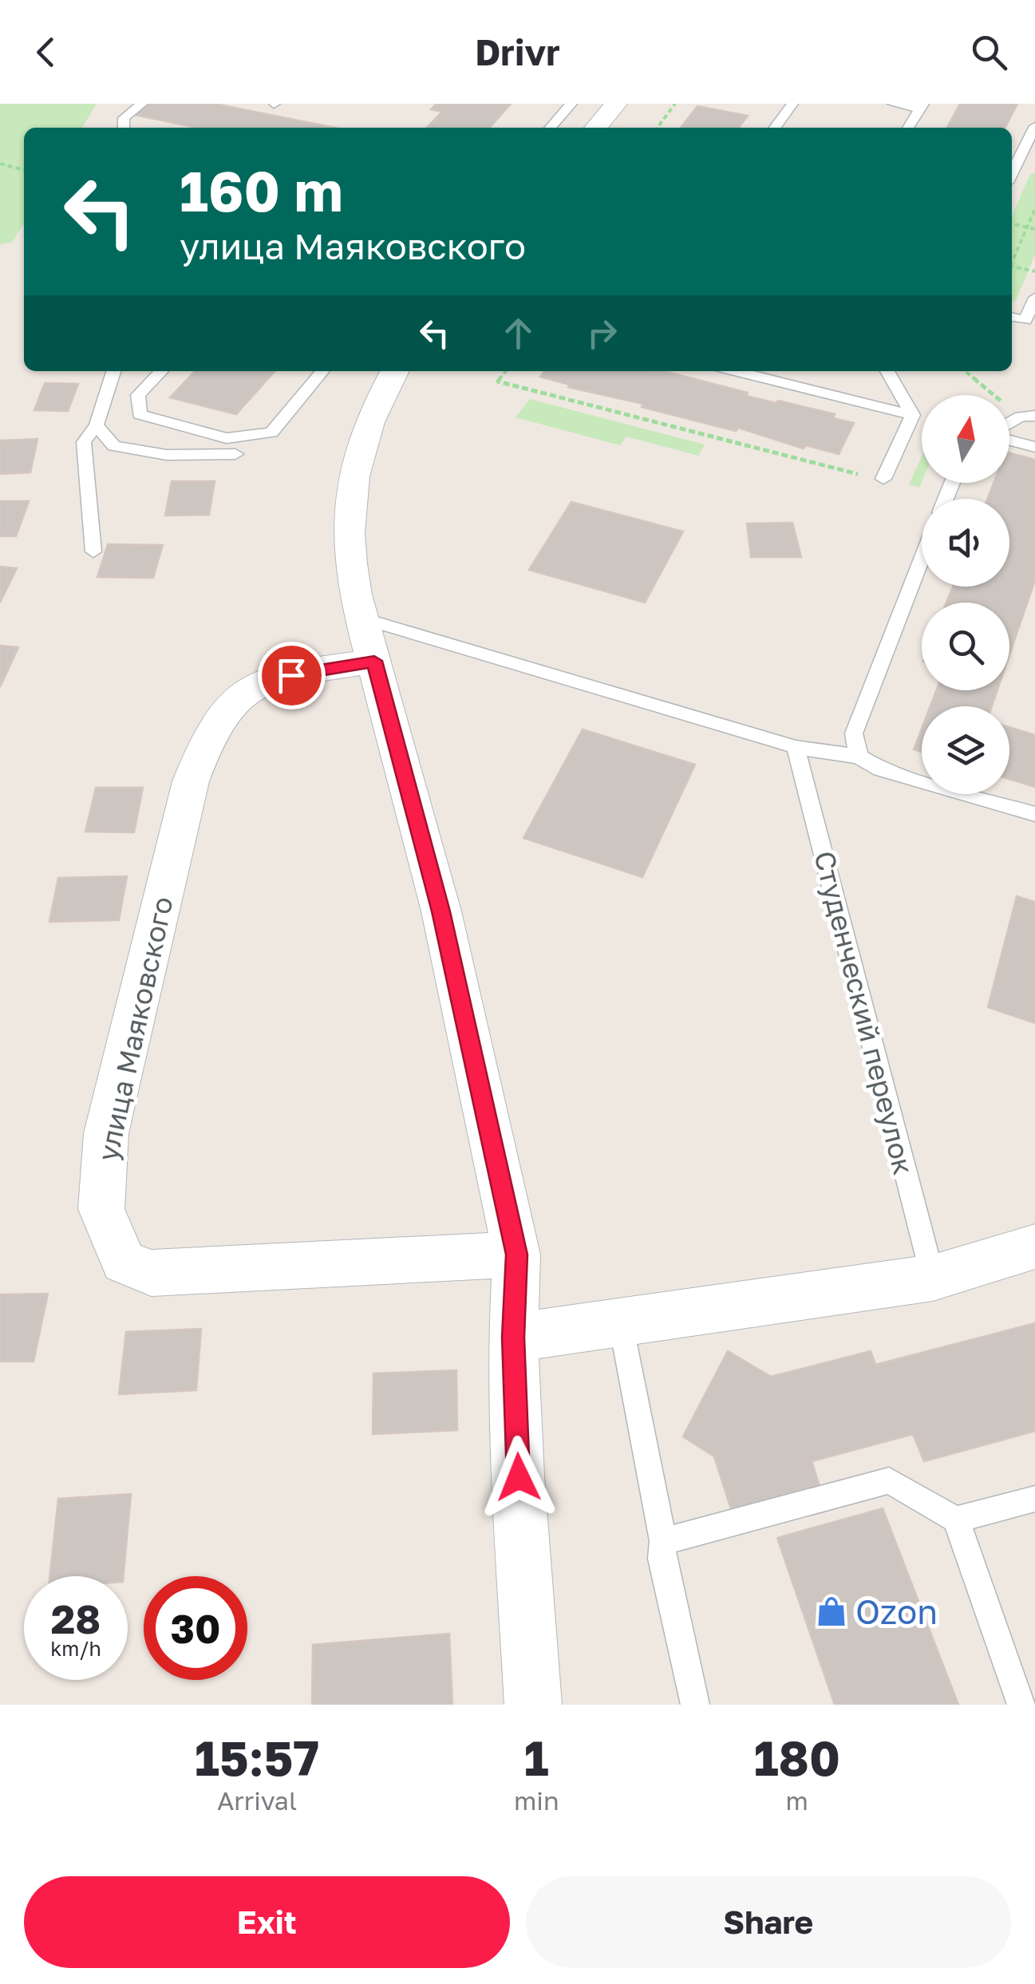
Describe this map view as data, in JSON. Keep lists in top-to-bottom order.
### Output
{
  "streets": {
    "street": ["улица Маяковского"],
    "lane": ["Студенческий переулок"]
  },
  "places": {
    "shop": ["Ozon"]
  },
  "north": "top",
  "page": {
    "header": "Drivr",
    "turn": ["160 m", "улица Маяковского"],
    "speed": "28 km/h",
    "limit": "30",
    "eta": [
      "15:57",
      "Arrival",
      "1",
      "min",
      "180",
      "m"
    ],
    "buttons": ["Exit", "Share"]
  }
}
